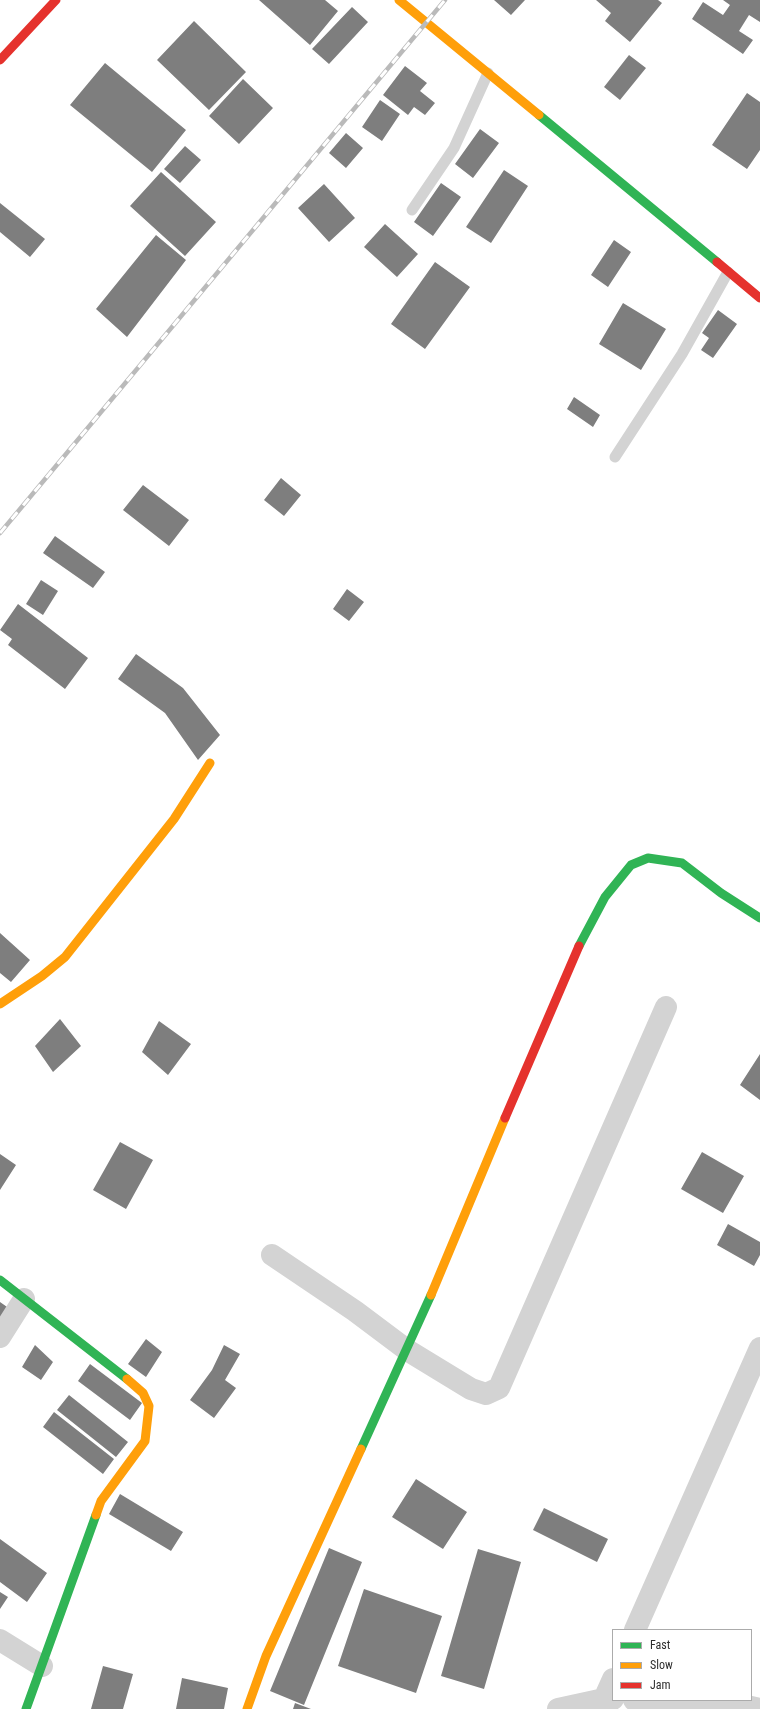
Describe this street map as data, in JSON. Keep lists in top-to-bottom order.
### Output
{
  "legend": ["Fast", "Slow", "Jam"]
}
